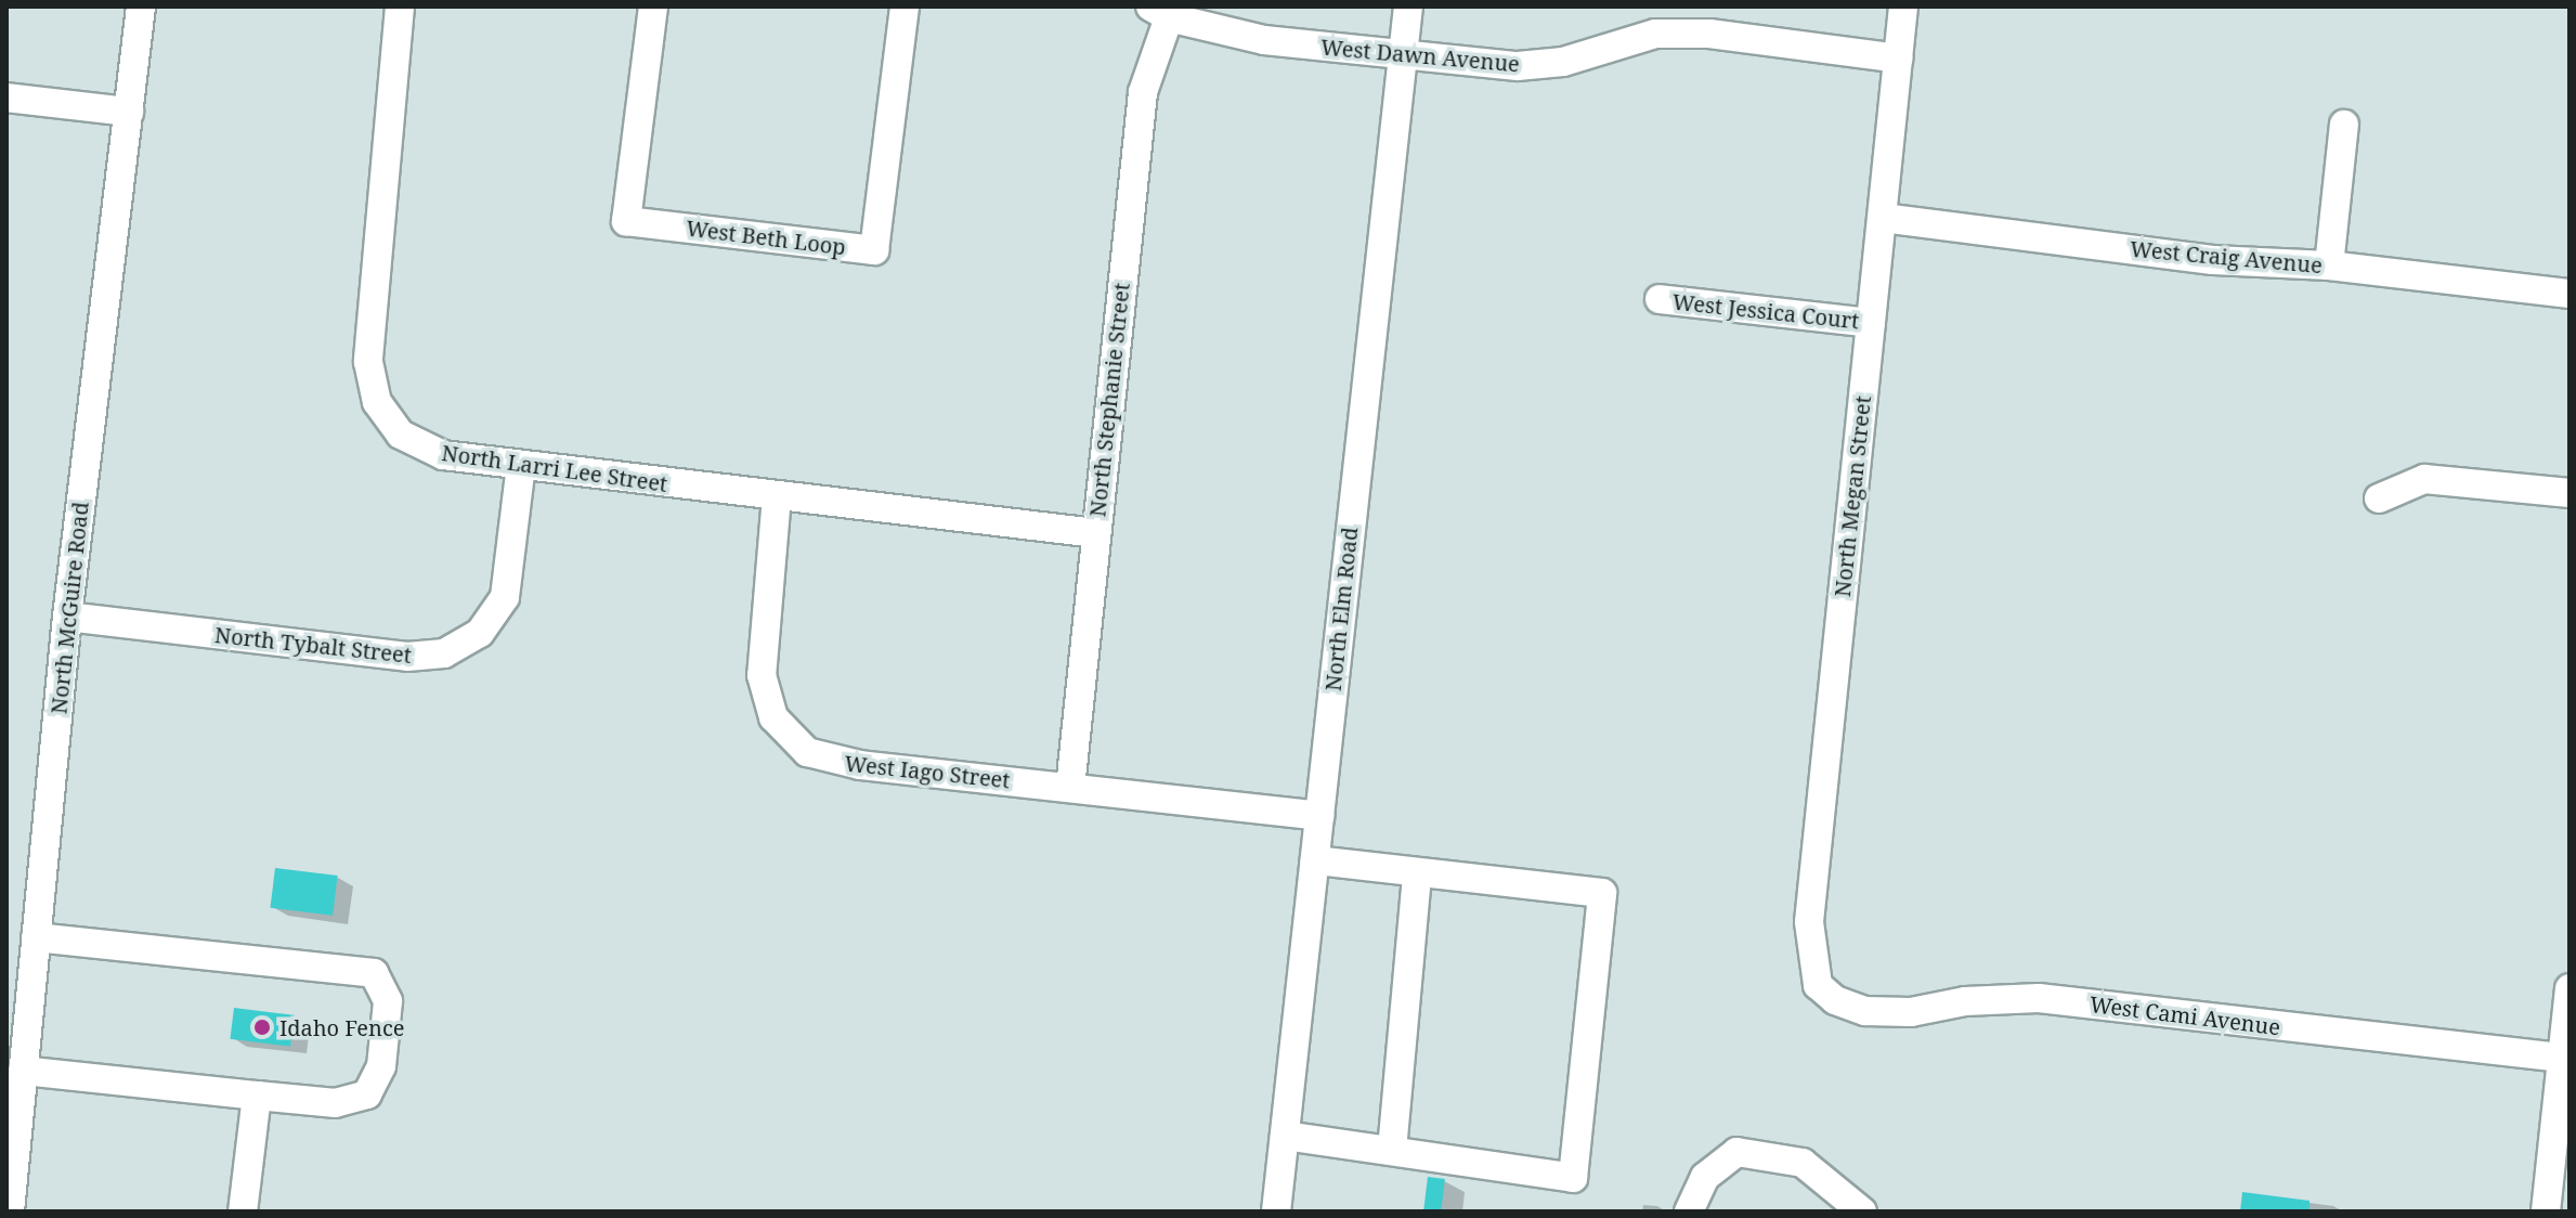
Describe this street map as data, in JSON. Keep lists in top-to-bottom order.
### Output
{
  "streets": {
    "street": [
      "West Dawn Avenue",
      "West Beth Loop",
      "West Craig Avenue",
      "West Jessica Court",
      "North Stephanie Street",
      "North Larri Lee Street",
      "North Megan Street",
      "North McGuire Road",
      "North Elm Road",
      "North Tybalt Street",
      "West Iago Street",
      "West Cami Avenue"
    ]
  },
  "crossings": [
    ["West Dawn Avenue", "North Stephanie Street"],
    ["West Dawn Avenue", "North Megan Street"],
    ["West Dawn Avenue", "North Elm Road"],
    ["West Craig Avenue", "North Megan Street"],
    ["West Jessica Court", "North Megan Street"],
    ["North Stephanie Street", "North Larri Lee Street"],
    ["North Stephanie Street", "West Iago Street"],
    ["North Larri Lee Street", "North Tybalt Street"],
    ["North Larri Lee Street", "West Iago Street"],
    ["North Megan Street", "West Cami Avenue"],
    ["North McGuire Road", "North Tybalt Street"],
    ["North Elm Road", "West Iago Street"]
  ],
  "places": ["Idaho Fence"]
}
